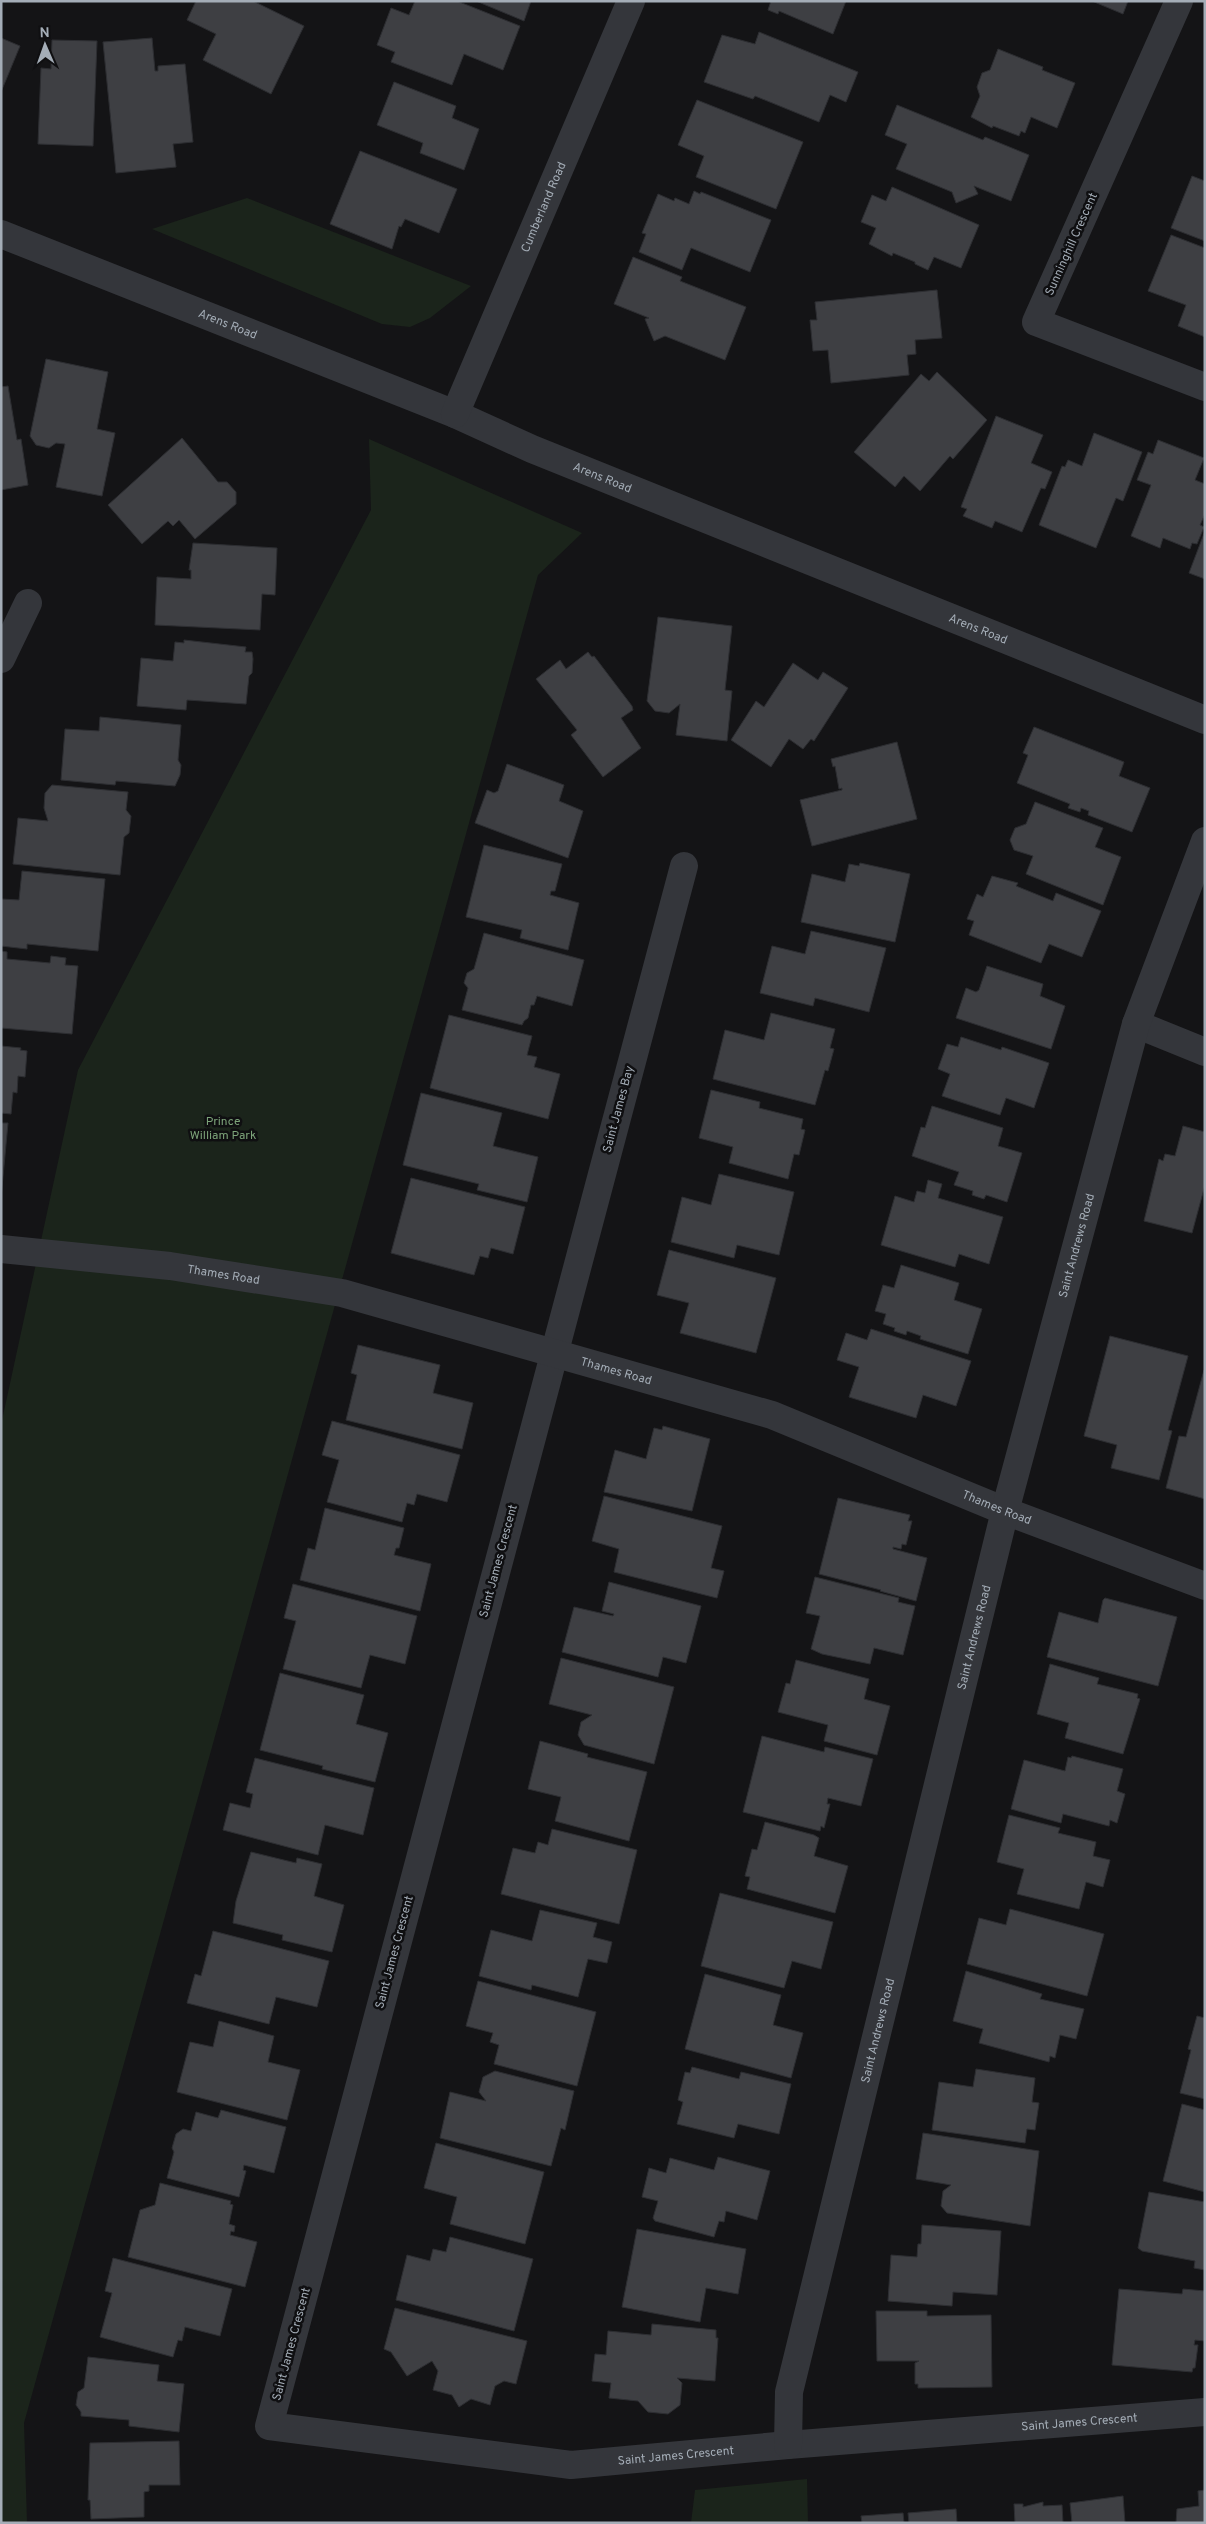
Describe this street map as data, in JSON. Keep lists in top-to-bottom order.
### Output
{
  "streets": {
    "street": [
      "Cumberland Road",
      "Sunninghill Crescent",
      "Arens Road",
      "Saint James Bay",
      "Saint Andrews Road",
      "Thames Road",
      "Saint James Crescent"
    ]
  },
  "crossings": [
    ["Cumberland Road", "Arens Road"],
    ["Saint James Bay", "Thames Road"],
    ["Saint James Bay", "Saint James Crescent"],
    ["Saint Andrews Road", "Thames Road"],
    ["Saint Andrews Road", "Saint James Crescent"],
    ["Thames Road", "Saint James Crescent"]
  ],
  "parks": ["Prince William Park"],
  "north": "top"
}
